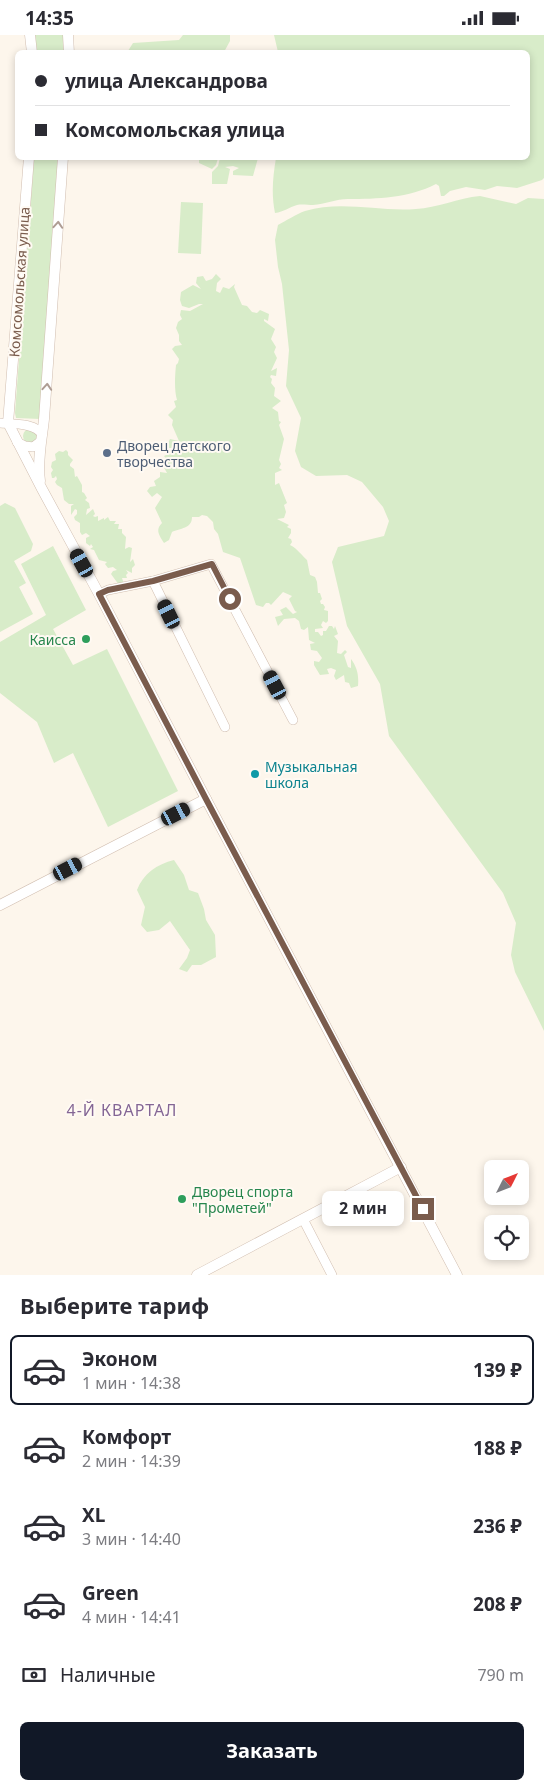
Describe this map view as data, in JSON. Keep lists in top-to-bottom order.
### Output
{
  "streets": {
    "street": ["Комсомольская улица"]
  },
  "districts": ["4-Й КВАРТАЛ"],
  "places": [
    "Дворец детского творчества",
    "Каисса",
    "Музыкальная школа",
    "Дворец спорта \"Прометей\""
  ],
  "north": "top right",
  "page": {
    "status": "14:35",
    "banner": ["улица Александрова", "Комсомольская улица"],
    "bubble": "2 мин",
    "heading": "Выберите тариф",
    "list": [
      {
        "name": "Эконом",
        "note": "1 мин · 14:38",
        "value": "139 ₽"
      },
      {
        "name": "Комфорт",
        "note": "2 мин · 14:39",
        "value": "188 ₽"
      },
      {
        "name": "XL",
        "note": "3 мин · 14:40",
        "value": "236 ₽"
      },
      {
        "name": "Green",
        "note": "4 мин · 14:41",
        "value": "208 ₽"
      }
    ],
    "pay": ["Наличные", "790 m"],
    "buttons": "Заказать"
  }
}
